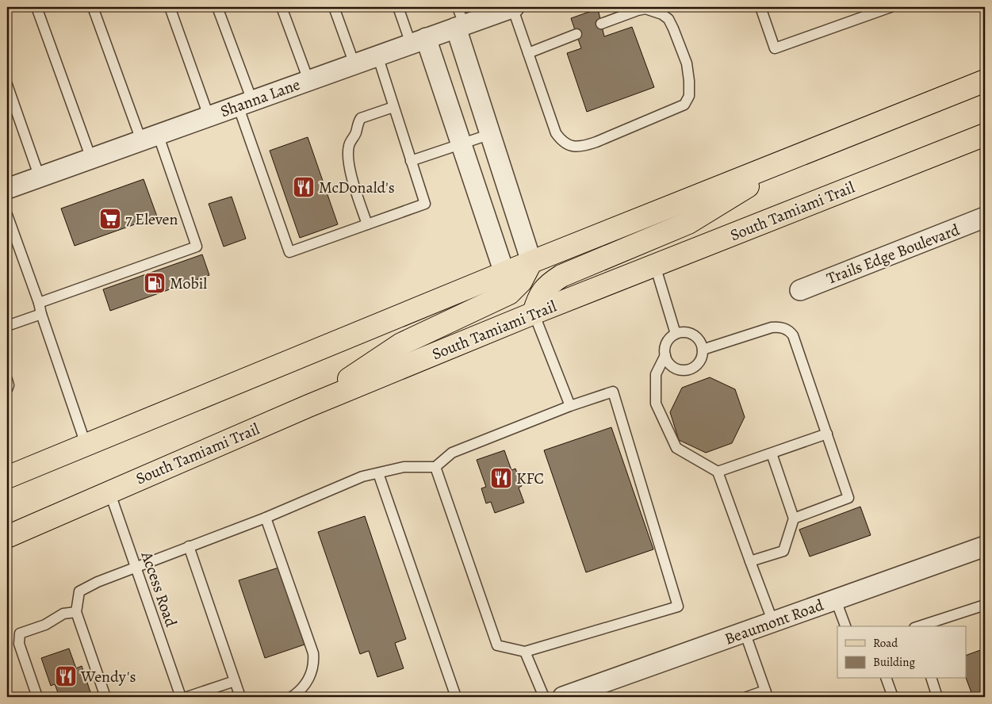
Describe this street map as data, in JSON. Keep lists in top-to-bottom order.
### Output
{
  "streets": {
    "main road": ["South Tamiami Trail"],
    "street": ["Shanna Lane", "Trails Edge Boulevard", "Beaumont Road"],
    "lane": ["Access Road"]
  },
  "crossings": [
    ["South Tamiami Trail", "Access Road"]
  ],
  "places": {
    "restaurant": ["McDonald's", "KFC", "Wendy's"],
    "supermarket": ["7 Eleven"],
    "fuel station": ["Mobil"]
  },
  "legend": ["Road", "Building"]
}
